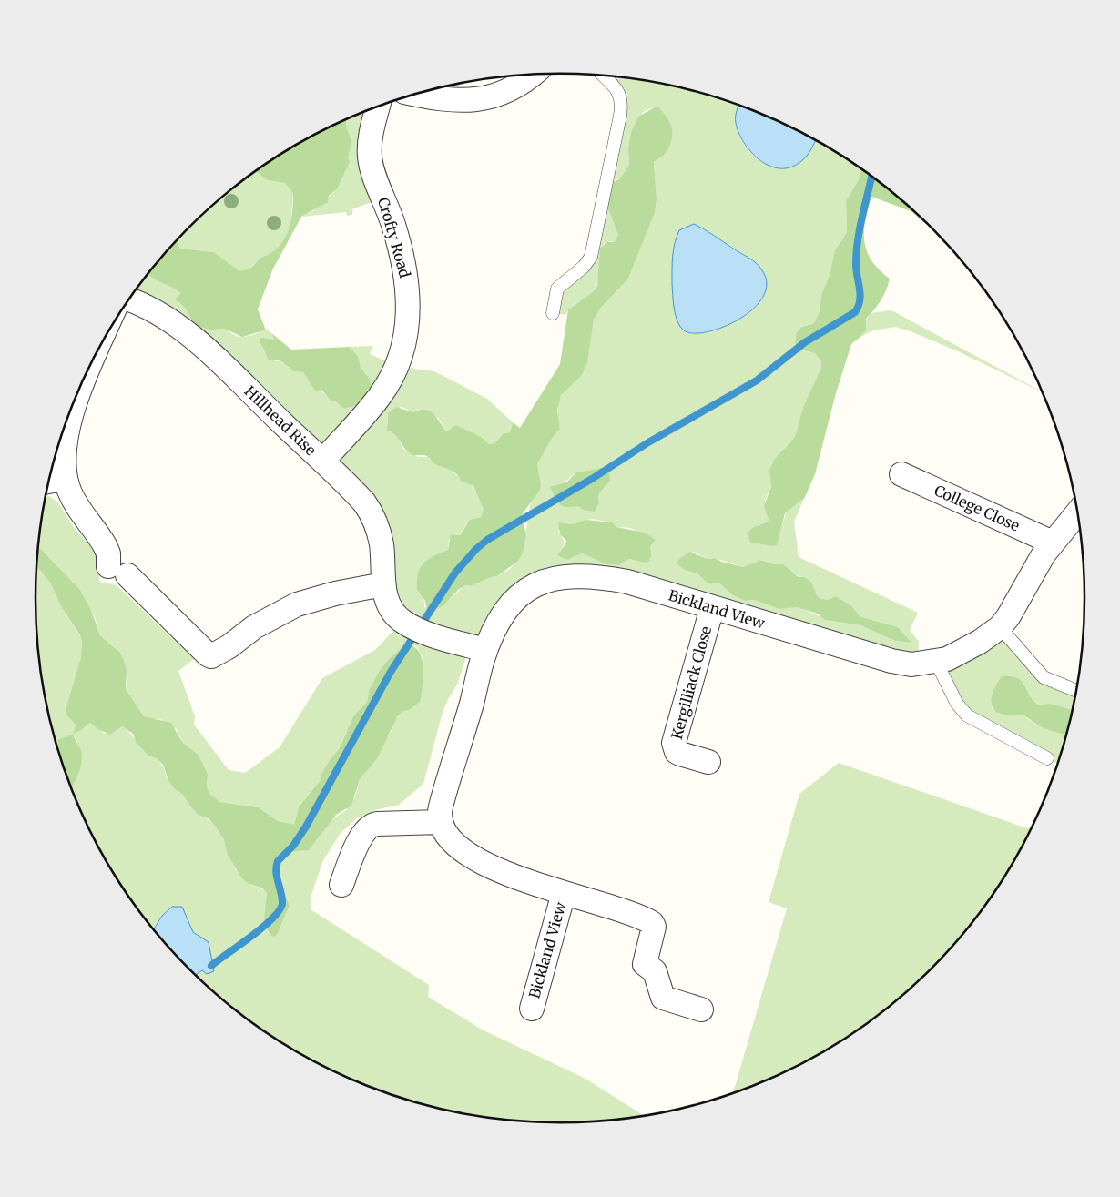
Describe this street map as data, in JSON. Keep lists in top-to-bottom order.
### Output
{
  "streets": {
    "street": [
      "Crofty Road",
      "Hillhead Rise",
      "College Close",
      "Bickland View",
      "Kergilliack Close"
    ]
  },
  "crossings": [
    ["Crofty Road", "Hillhead Rise"],
    ["Hillhead Rise", "Bickland View"],
    ["College Close", "Bickland View"],
    ["Bickland View", "Kergilliack Close"]
  ]
}
